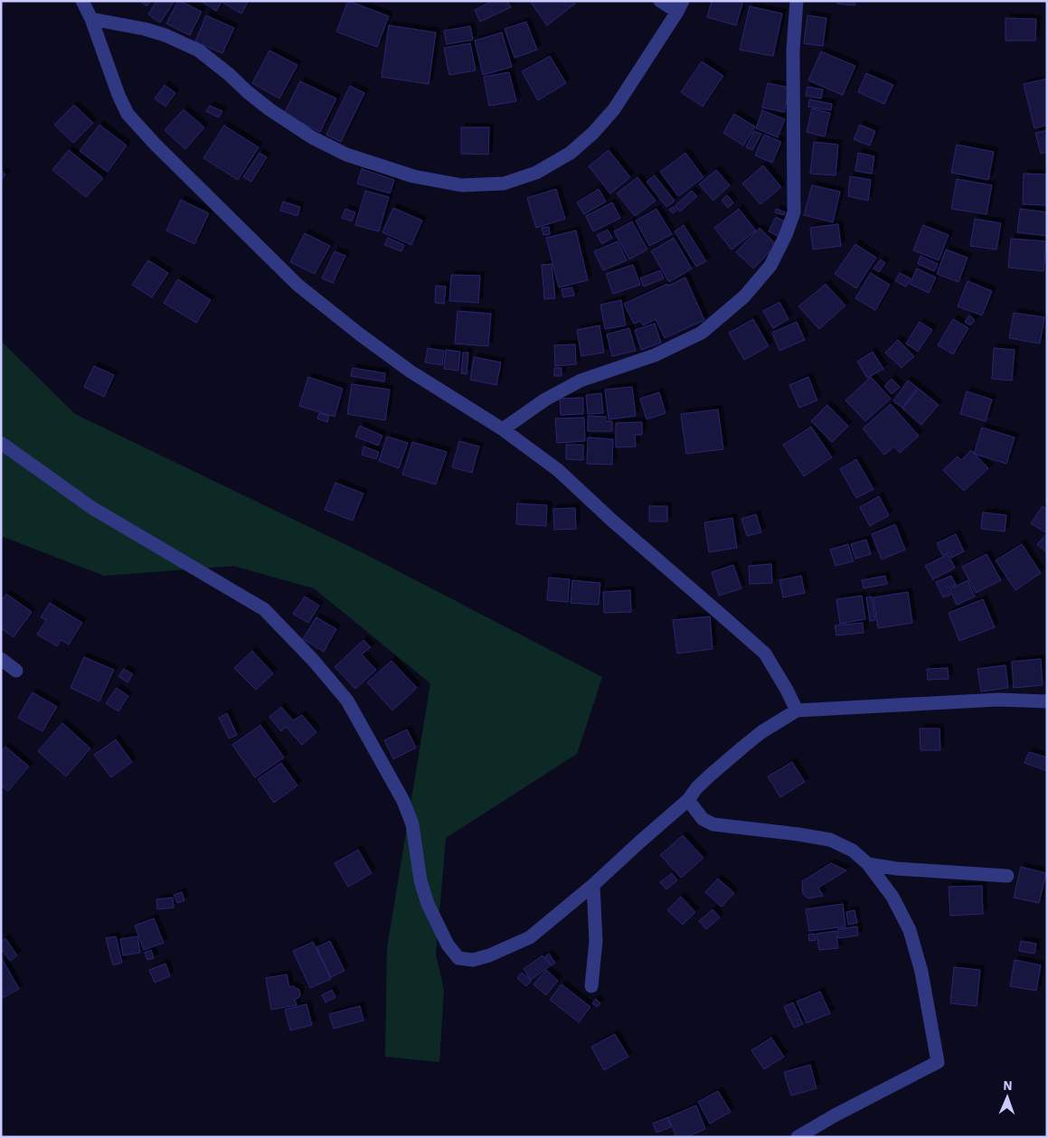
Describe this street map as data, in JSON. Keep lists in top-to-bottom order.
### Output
{
  "north": "top"
}
